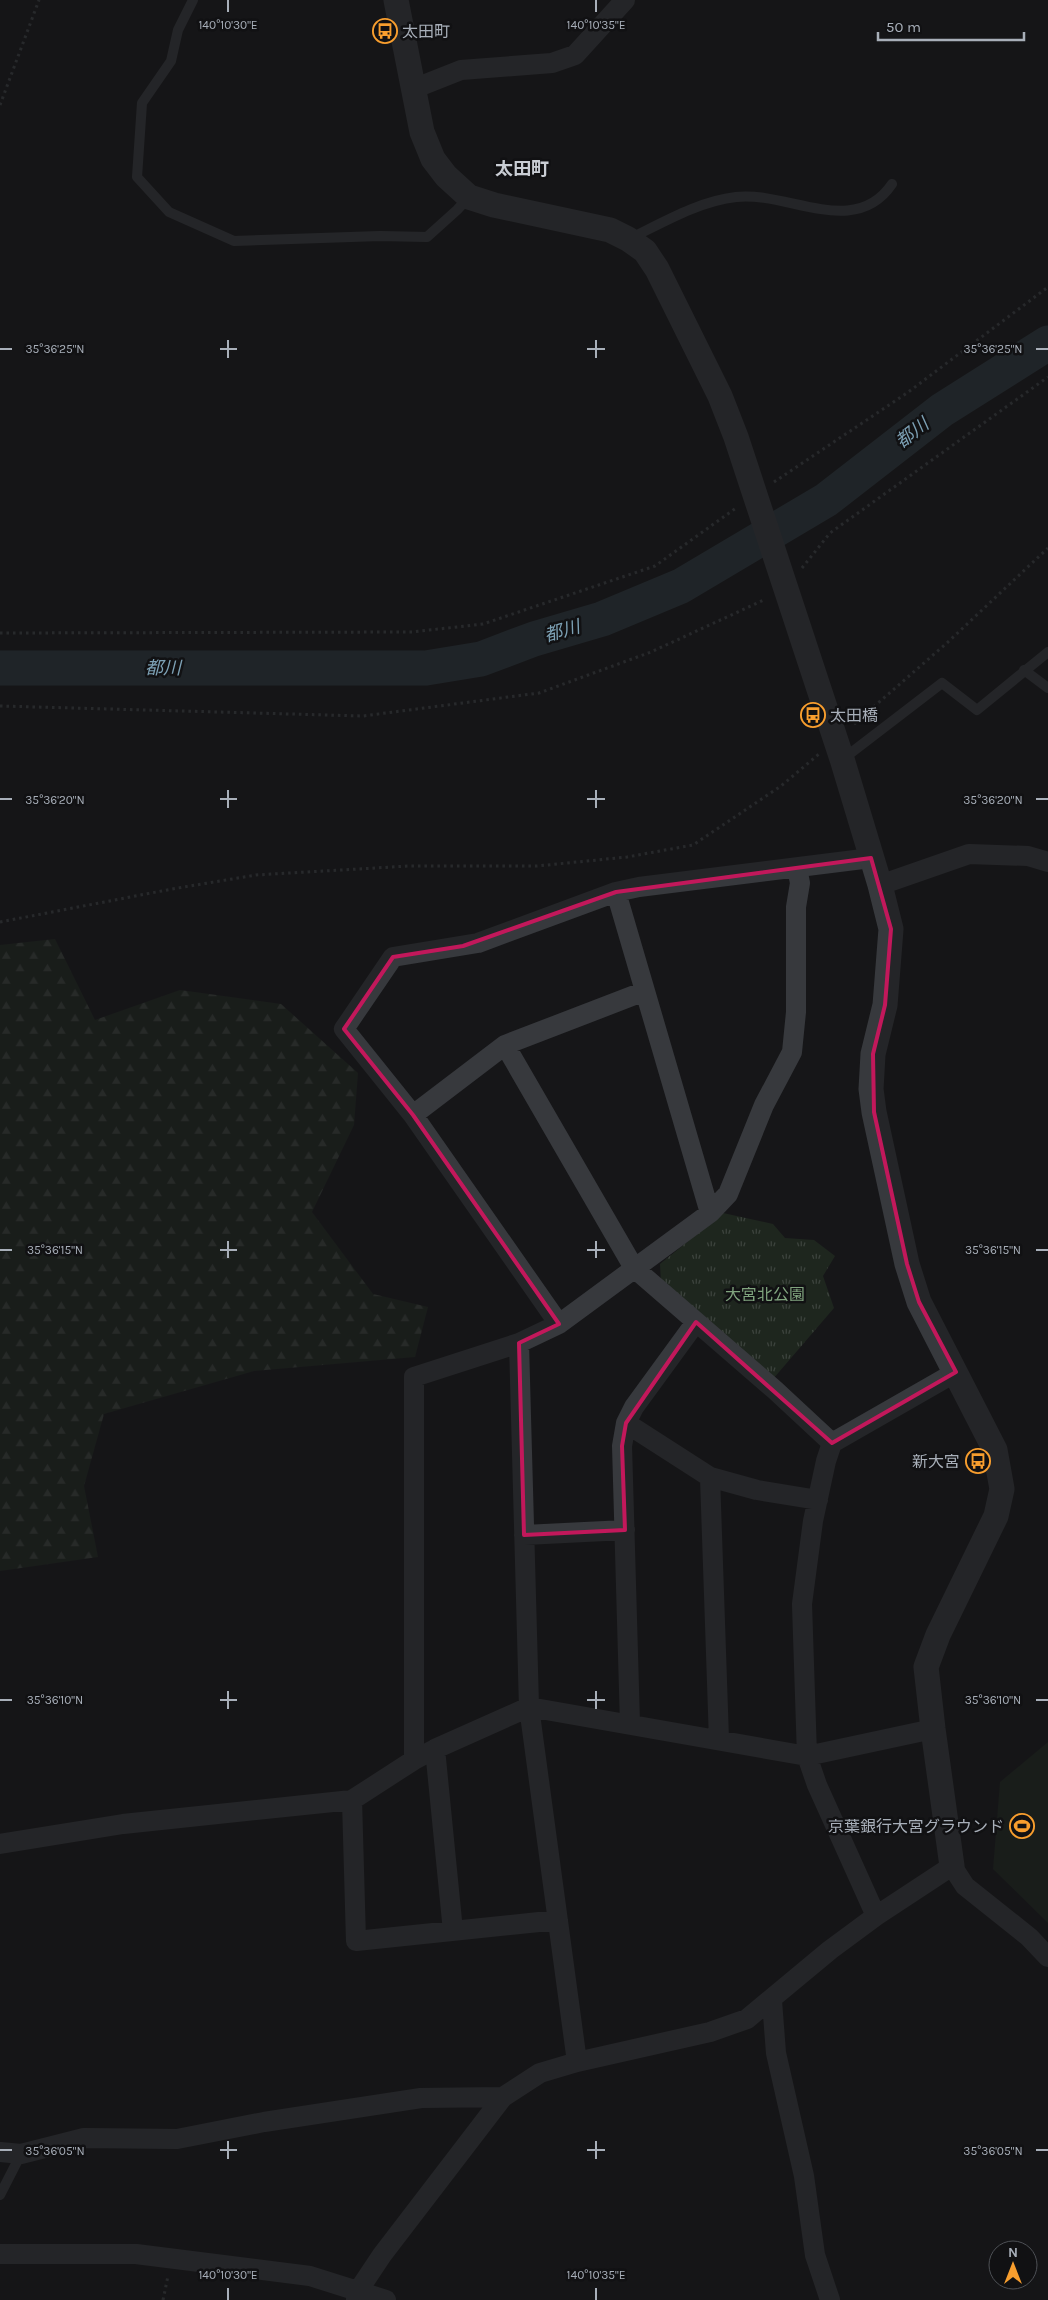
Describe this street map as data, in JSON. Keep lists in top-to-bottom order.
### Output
{
  "districts": ["太田町"],
  "water": ["都川"],
  "parks": ["大宮北公園"],
  "places": {
    "bus stop": ["太田町", "太田橋", "新大宮"],
    "sports": ["京葉銀行大宮グラウンド"]
  },
  "scale_bar": "50 m",
  "north": "top",
  "coordinates": [
    "140°10'30\"E",
    "140°10'35\"E",
    "35°36'25\"N",
    "35°36'20\"N",
    "35°36'15\"N",
    "35°36'10\"N",
    "35°36'05\"N"
  ]
}
